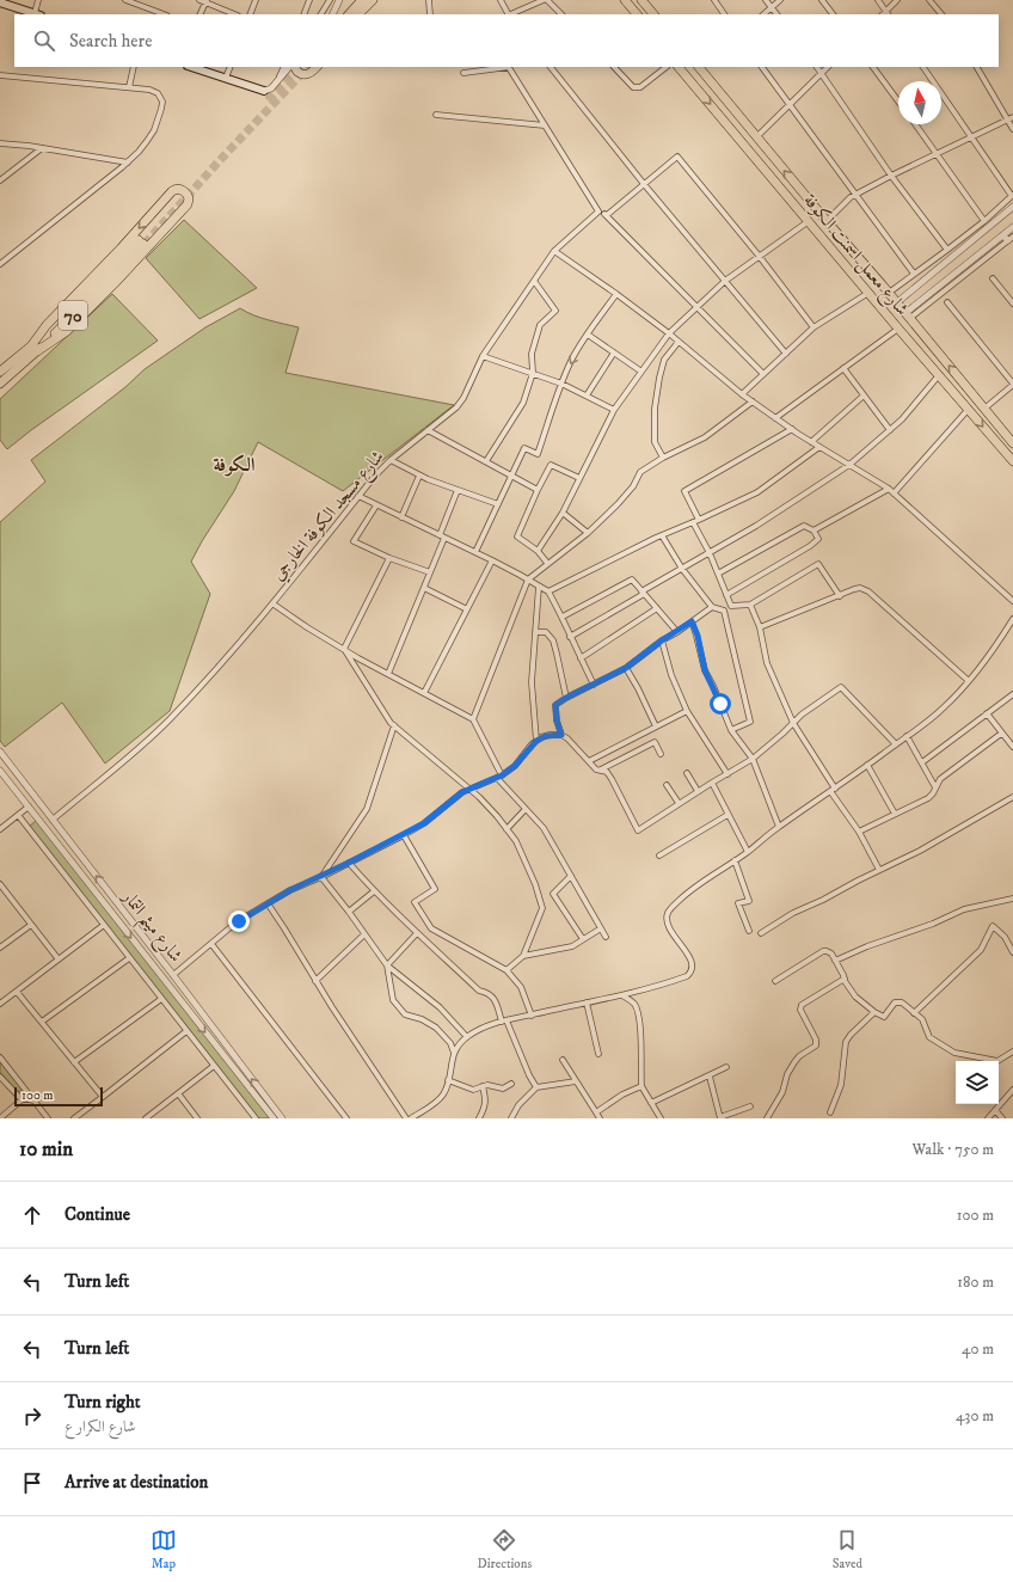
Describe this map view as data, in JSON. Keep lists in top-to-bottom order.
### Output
{
  "streets": {
    "main road": ["شارع معمل اسمنت الكوفة", "70"],
    "street": ["شارع مسجد الكوفة الخارجي", "شارع ميثم التمار"]
  },
  "crossings": [
    ["شارع مسجد الكوفة الخارجي", "شارع ميثم التمار"]
  ],
  "districts": ["الكوفة"],
  "scale_bar": "100 m",
  "north": "top",
  "page": {
    "search": "Search here",
    "scale": "100 m",
    "heading": ["10 min", "Walk · 750 m"],
    "list": [
      ["Continue", "100 m"],
      ["Turn left", "180 m"],
      ["Turn left", "40 m"],
      ["Turn right", "شارع الكرار ع", "430 m"],
      "Arrive at destination"
    ],
    "nav": ["Map", "Directions", "Saved"]
  }
}
